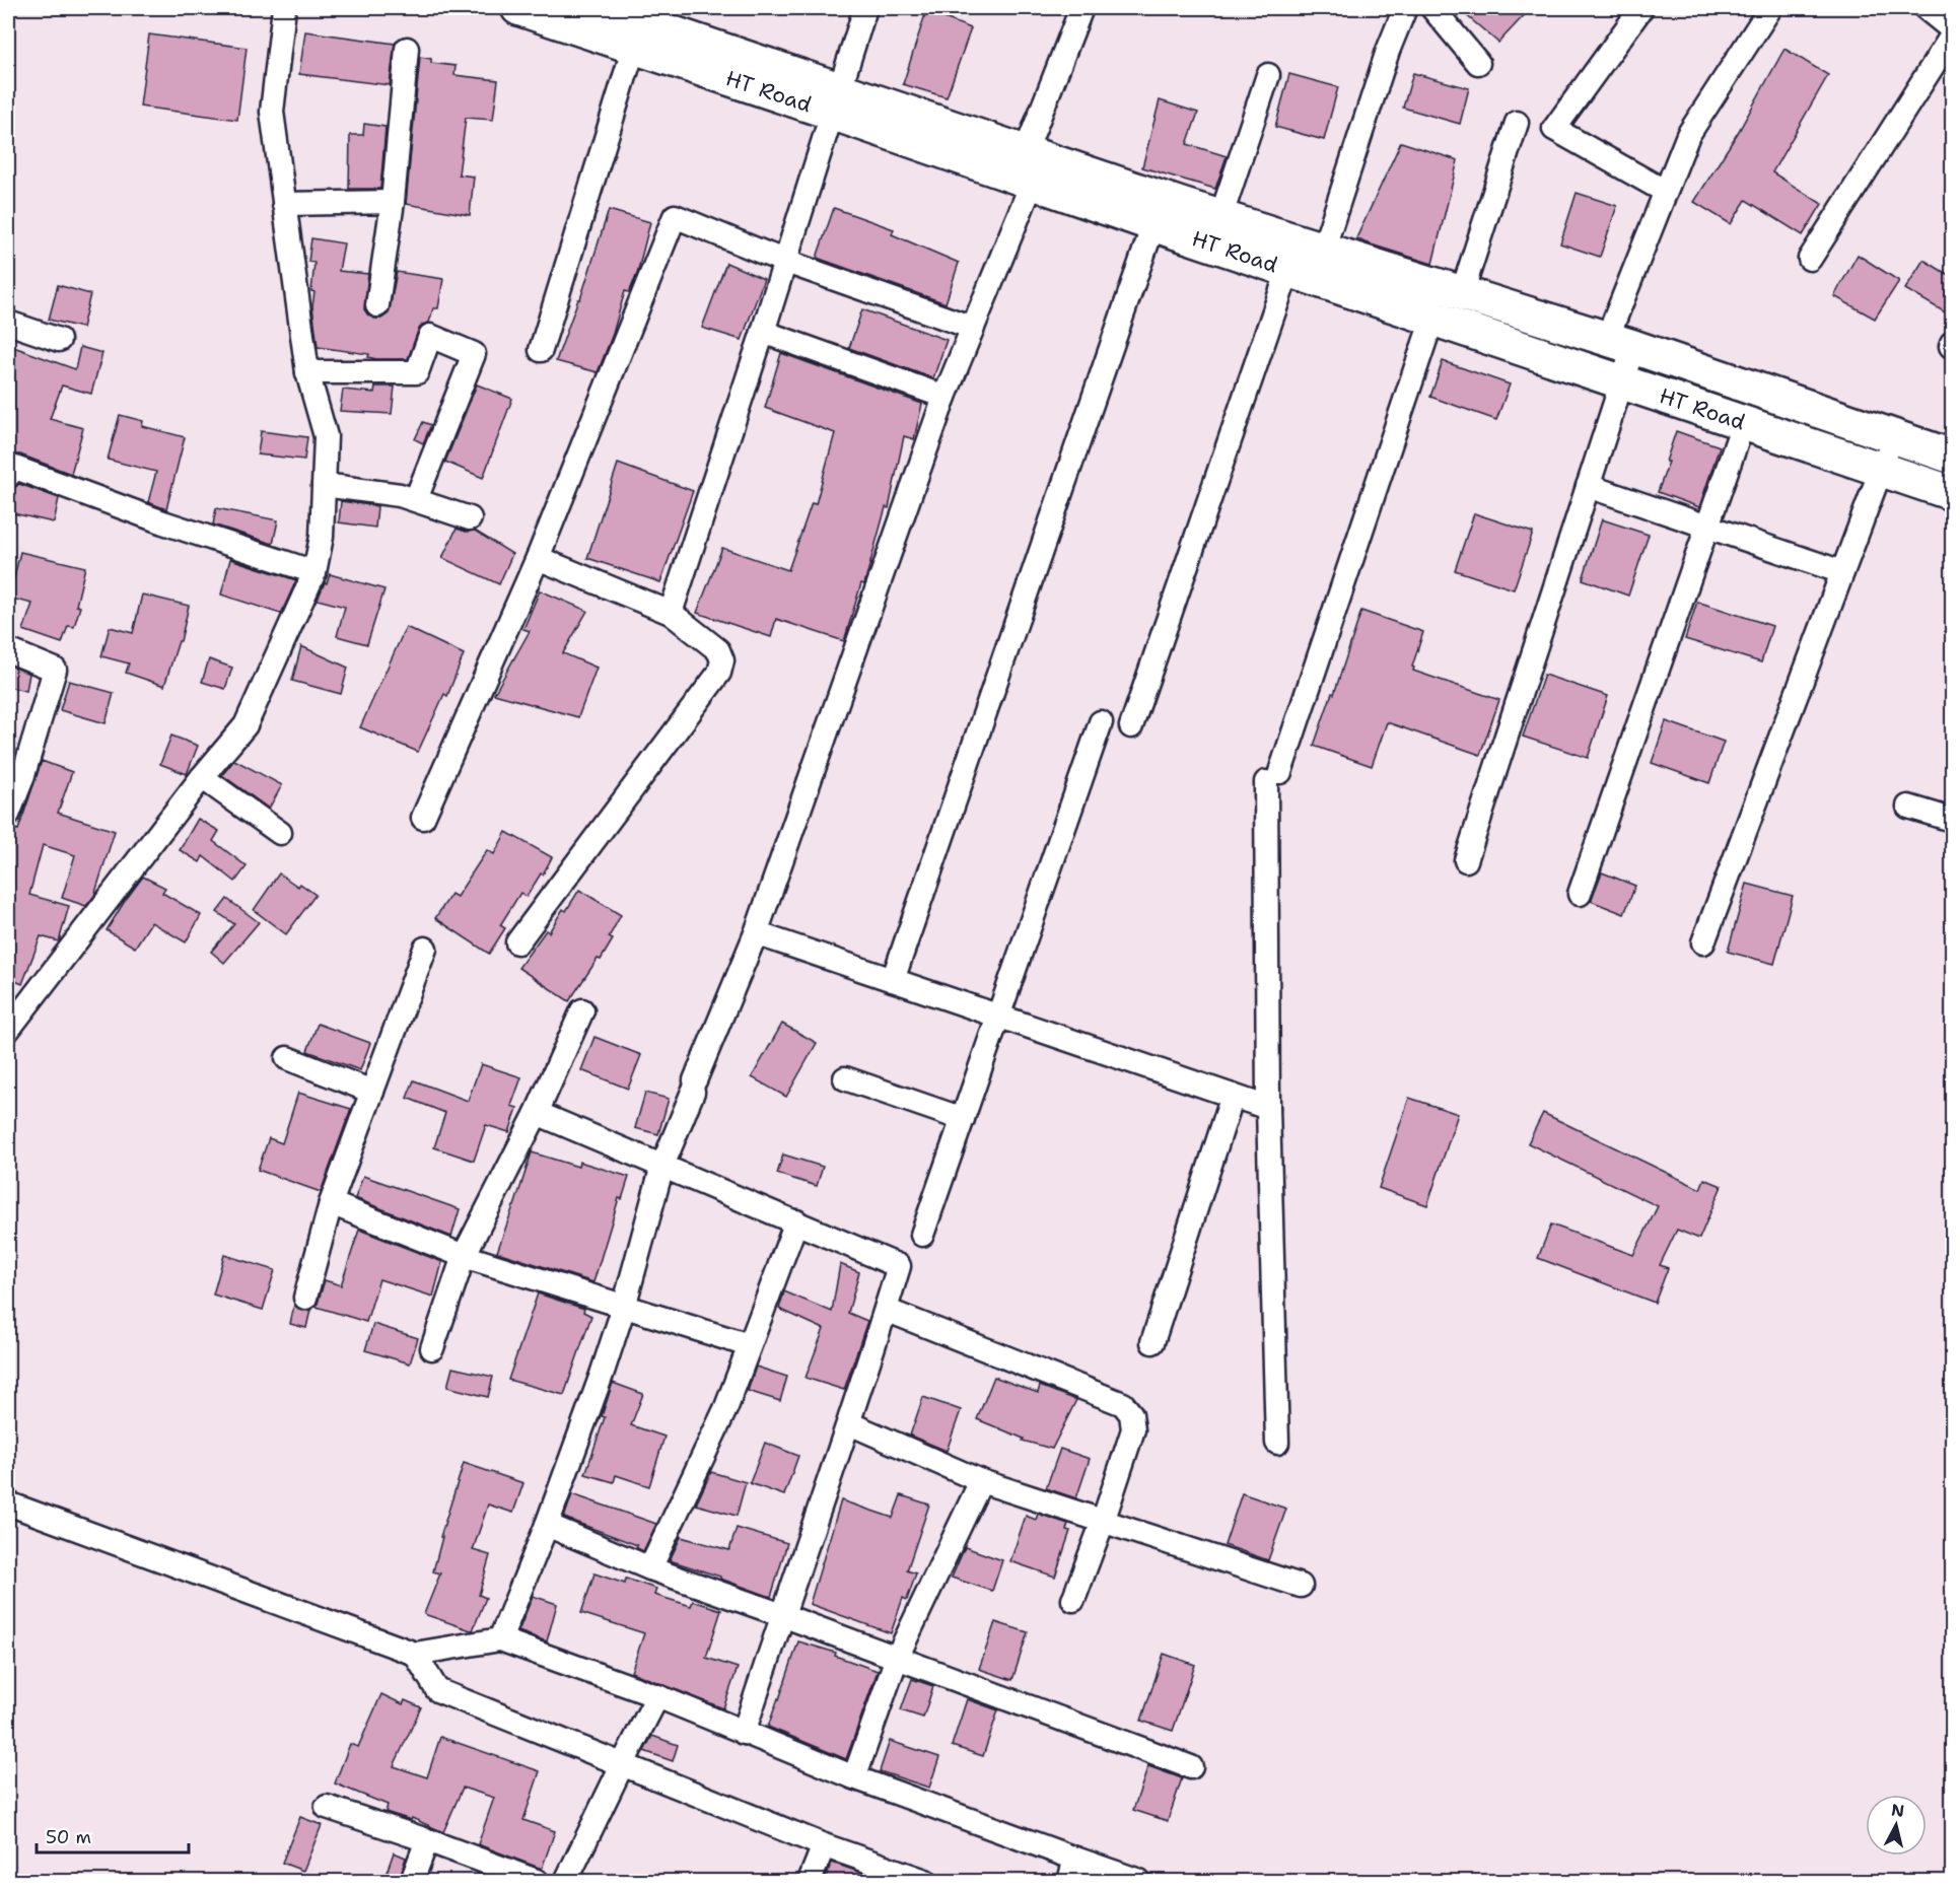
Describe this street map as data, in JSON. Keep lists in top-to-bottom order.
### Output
{
  "streets": {
    "street": ["HT Road"]
  },
  "scale_bar": "50 m",
  "north": "top"
}
